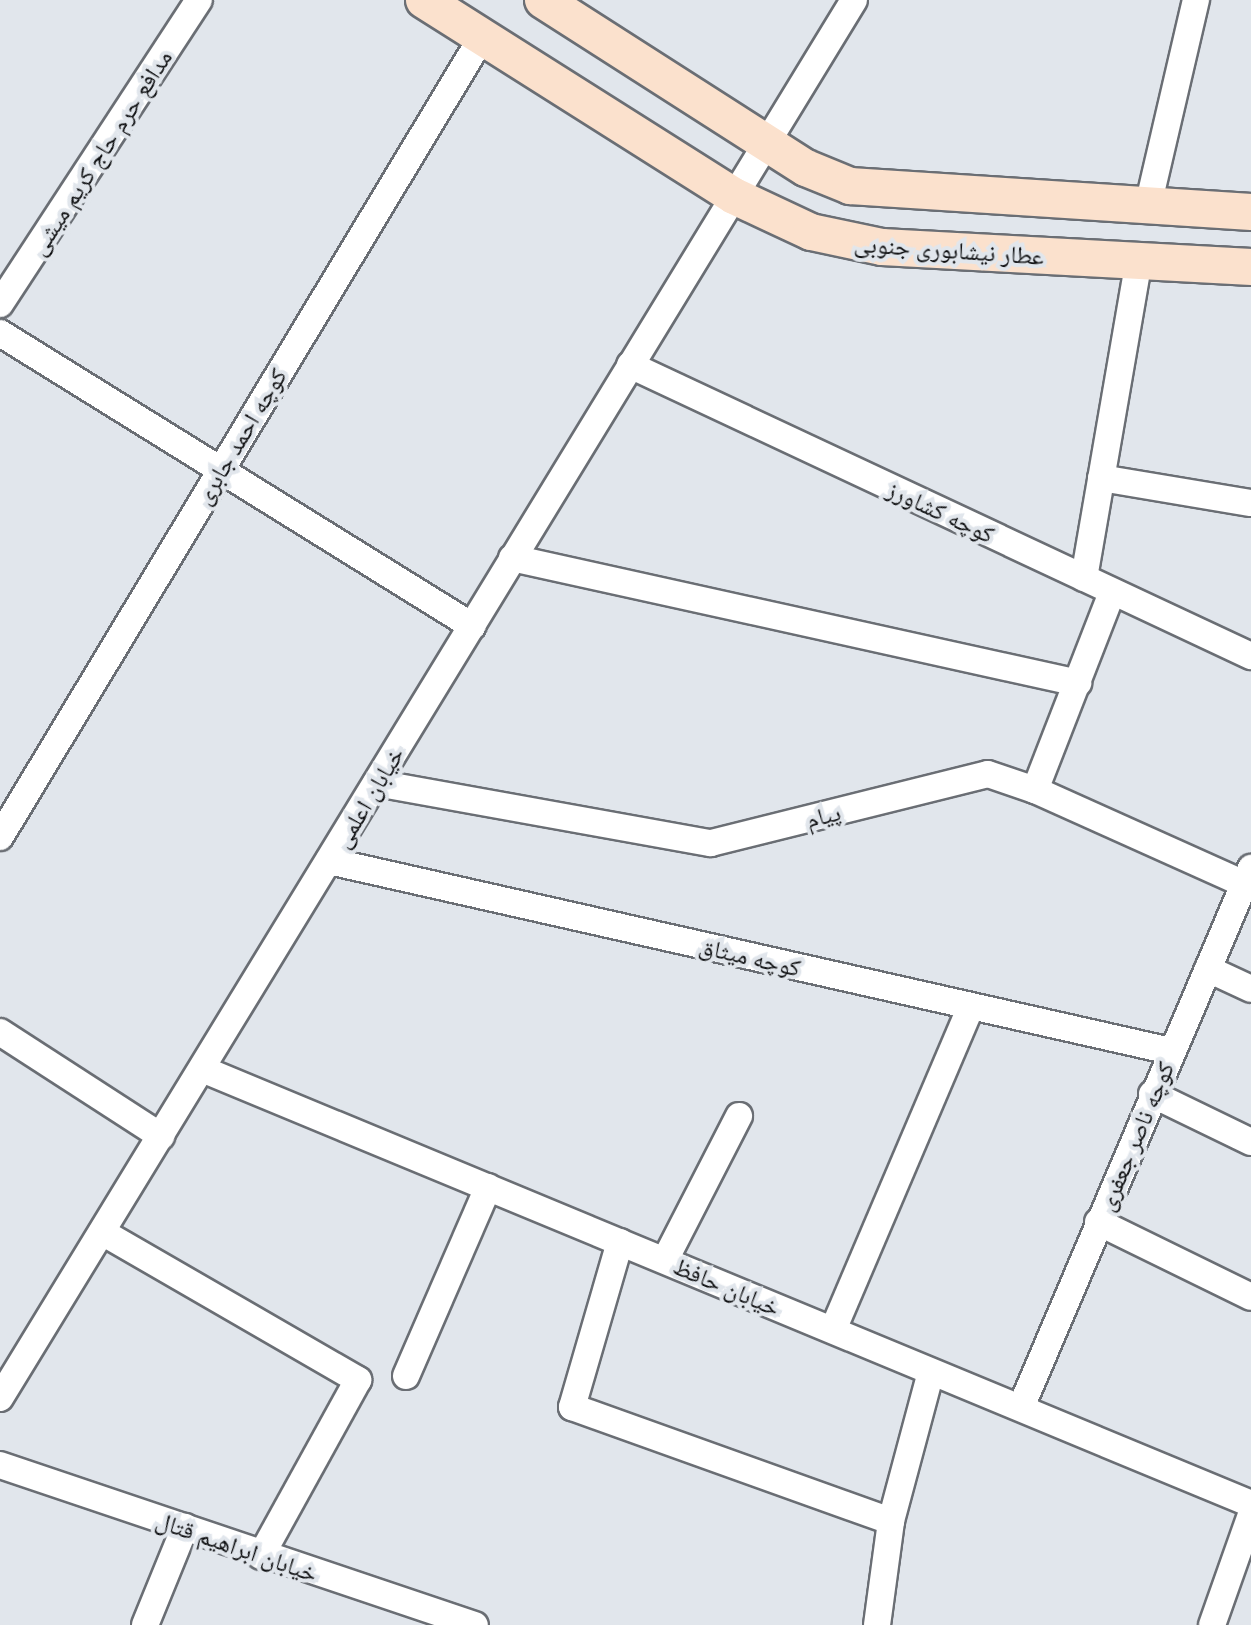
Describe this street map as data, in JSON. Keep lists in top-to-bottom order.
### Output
{
  "streets": {
    "main road": ["عطار نیشابوری جنوبی"],
    "street": [
      "مدافع حرم حاج کریم میشی",
      "کوچه احمد جابری",
      "کوچه کشاورز",
      "خیابان اعلمی",
      "پیام",
      "کوچه میثاق",
      "کوچه ناصر جعفری",
      "خیابان حافظ",
      "خیابان ابراهیم قتال"
    ]
  },
  "crossings": [
    ["عطار نیشابوری جنوبی", "کوچه احمد جابری"],
    ["عطار نیشابوری جنوبی", "خیابان اعلمی"],
    ["کوچه کشاورز", "خیابان اعلمی"],
    ["خیابان اعلمی", "پیام"],
    ["خیابان اعلمی", "کوچه میثاق"],
    ["خیابان اعلمی", "خیابان حافظ"],
    ["پیام", "کوچه ناصر جعفری"],
    ["کوچه میثاق", "کوچه ناصر جعفری"],
    ["کوچه ناصر جعفری", "خیابان حافظ"]
  ]
}
